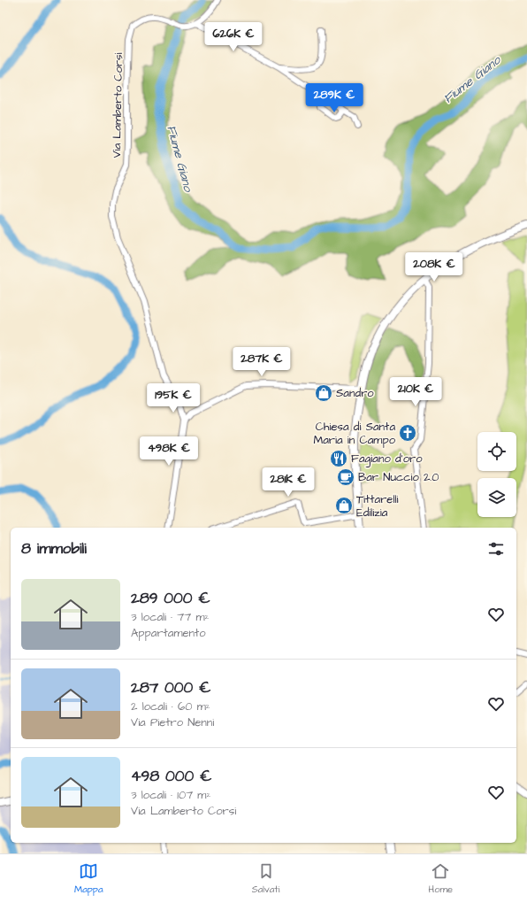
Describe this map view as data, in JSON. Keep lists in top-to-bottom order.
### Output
{
  "streets": {
    "street": ["Via Lamberto Corsi"]
  },
  "water": ["Fiume Giano"],
  "places": {
    "shop": ["Sandro", "Tittarelli Edilizia"],
    "church": ["Chiesa di Santa Maria in Campo"],
    "restaurant": ["Fagiano d'oro"],
    "cafe": ["Bar Nuccio 2.0"]
  },
  "page": {
    "price": [
      "626K €",
      "289K €",
      "208K €",
      "287K €",
      "210K €",
      "195K €",
      "498K €",
      "281K €"
    ],
    "heading": "8 immobili",
    "list": [
      {
        "name": "289 000 €",
        "note": "3 locali · 77 m² · Appartamento"
      },
      {
        "name": "287 000 €",
        "note": "2 locali · 60 m² · Via Pietro Nenni"
      },
      {
        "name": "498 000 €",
        "note": "3 locali · 107 m² · Via Lamberto Corsi"
      }
    ],
    "tabs": ["Mappa", "Salvati", "Home"]
  }
}
